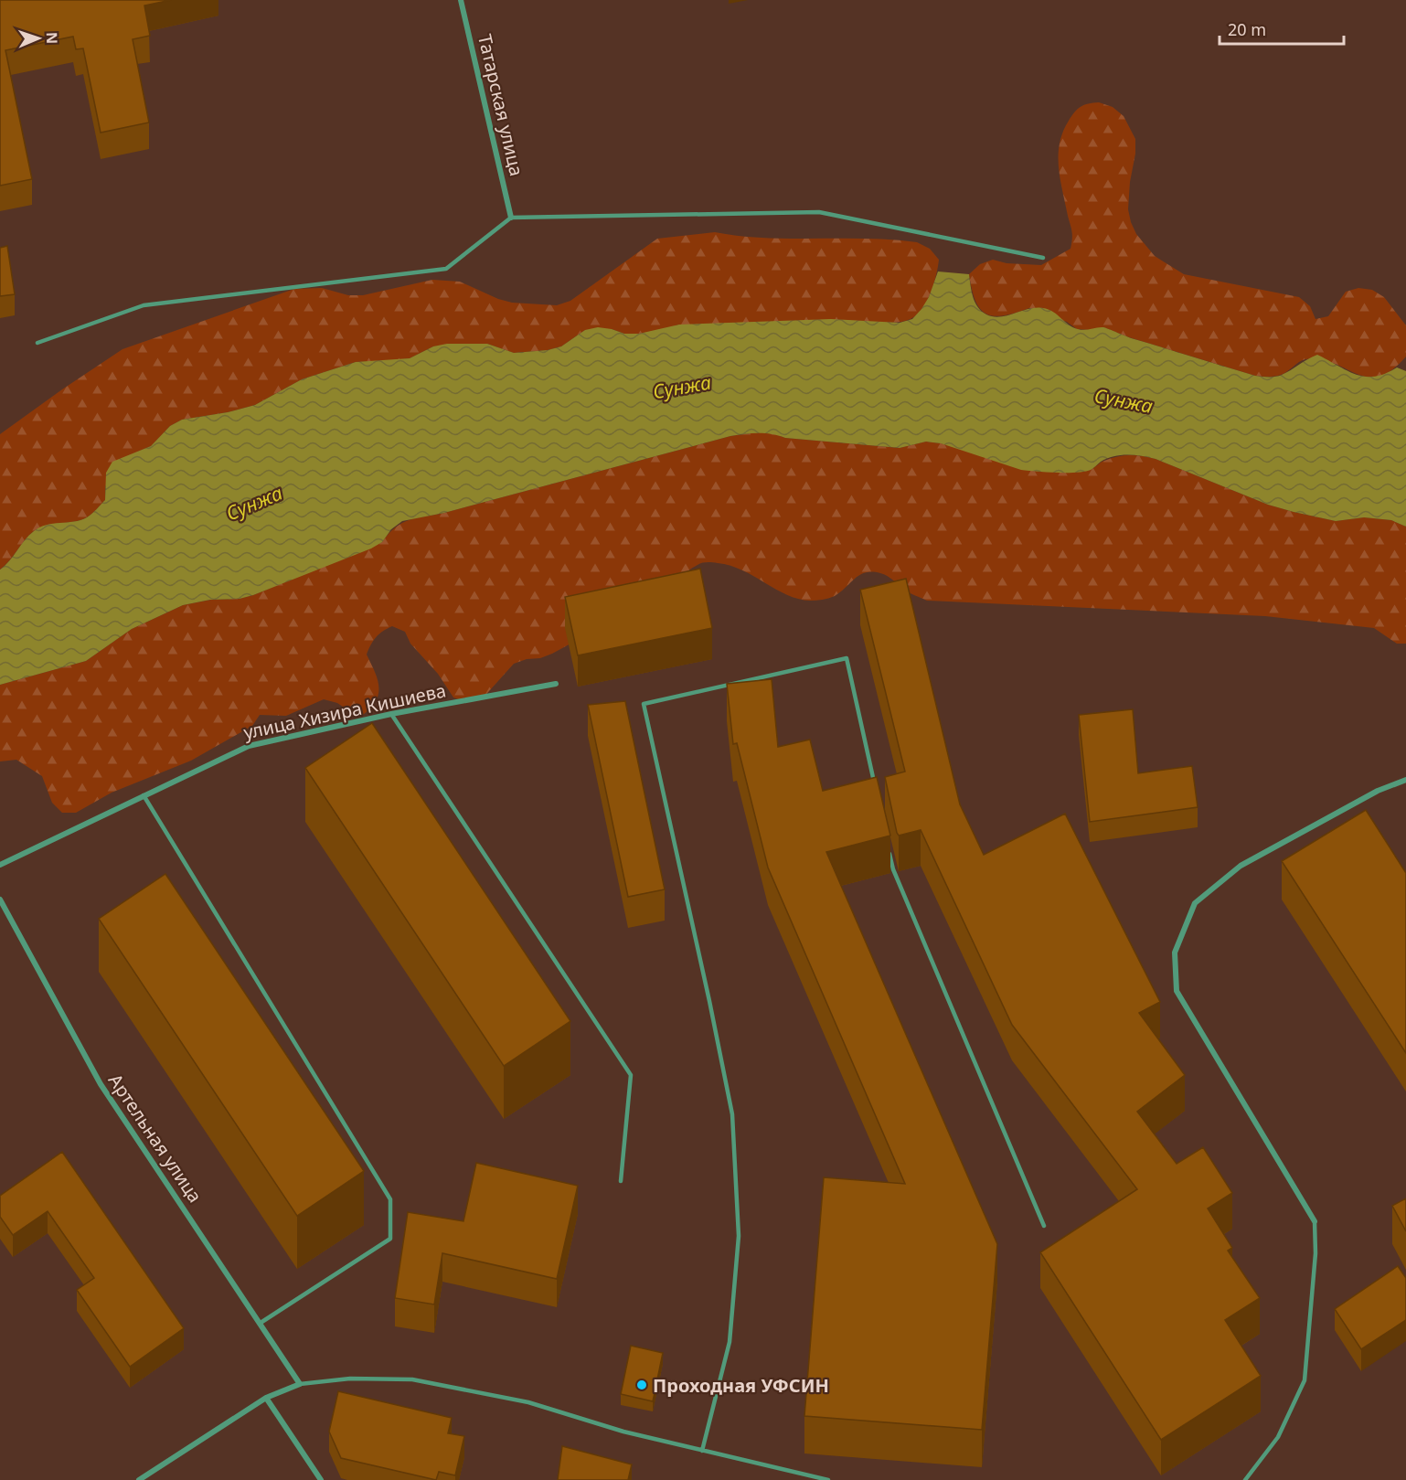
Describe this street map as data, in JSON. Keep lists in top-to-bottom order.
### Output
{
  "streets": {
    "street": ["Татарская улица", "улица Хизира Кишиева", "Артельная улица"]
  },
  "water": ["Сунжа"],
  "places": ["Проходная УФСИН"],
  "scale_bar": "20 m",
  "north": "right"
}
